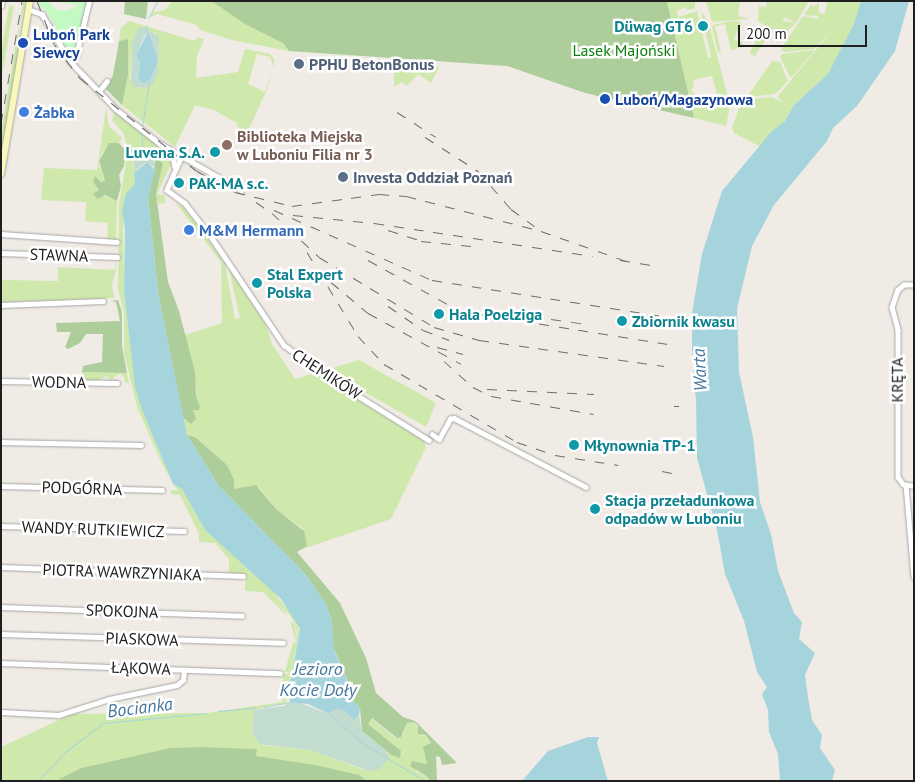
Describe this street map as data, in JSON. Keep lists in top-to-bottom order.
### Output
{
  "streets": {
    "street": [
      "STAWNA",
      "CHEMIKÓW",
      "KRĘTA",
      "WODNA",
      "PODGÓRNA",
      "WANDY RUTKIEWICZ",
      "PIOTRA WAWRZYNIAKA",
      "SPOKOJNA",
      "PIASKOWA",
      "ŁĄKOWA"
    ]
  },
  "water": ["Warta", "Jezioro Kocie Doły", "Bocianka"],
  "parks": ["Lasek Majoński"],
  "places": [
    "Düwag GT6",
    "Luboń Park Siewcy",
    "PPHU BetonBonus",
    "Luboń/Magazynowa",
    "Żabka",
    "Biblioteka Miejska w Luboniu Filia nr 3",
    "Luvena S.A.",
    "Investa Oddział Poznań",
    "PAK-MA s.c.",
    "M&M Hermann",
    "Stal Expert Polska",
    "Hala Poelziga",
    "Zbiornik kwasu",
    "Młynownia TP-1",
    "Stacja przeładunkowa odpadów w Luboniu"
  ],
  "scale_bar": "200 m"
}
